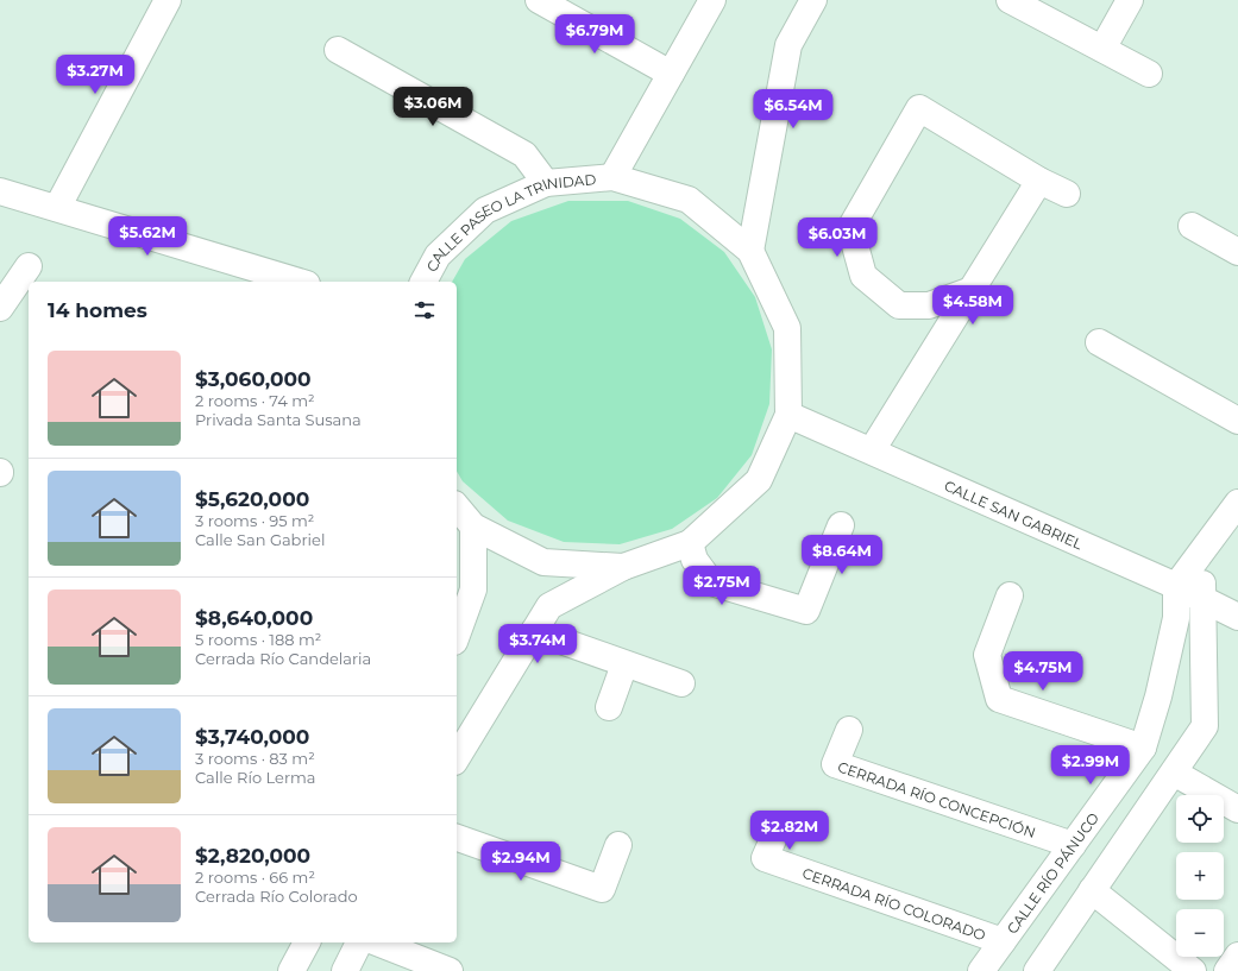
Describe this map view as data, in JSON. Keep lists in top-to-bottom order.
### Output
{
  "streets": {
    "street": [
      "CALLE PASEO LA TRINIDAD",
      "CALLE SAN GABRIEL",
      "CERRADA RÍO CONCEPCIÓN",
      "CALLE RÍO PÁNUCO",
      "CERRADA RÍO COLORADO"
    ]
  },
  "crossings": [
    ["CALLE PASEO LA TRINIDAD", "CALLE SAN GABRIEL"],
    ["CALLE SAN GABRIEL", "CALLE RÍO PÁNUCO"],
    ["CERRADA RÍO CONCEPCIÓN", "CALLE RÍO PÁNUCO"],
    ["CALLE RÍO PÁNUCO", "CERRADA RÍO COLORADO"]
  ],
  "page": {
    "price": [
      "$6.79M",
      "$3.27M",
      "$3.06M",
      "$6.54M",
      "$5.62M",
      "$6.03M",
      "$4.58M",
      "$8.64M",
      "$2.75M",
      "$3.74M",
      "$4.75M",
      "$2.99M",
      "$2.82M",
      "$2.94M"
    ],
    "heading": "14 homes",
    "list": [
      {
        "name": "$3,060,000",
        "note": "2 rooms · 74 m² · Privada Santa Susana"
      },
      {
        "name": "$5,620,000",
        "note": "3 rooms · 95 m² · Calle San Gabriel"
      },
      {
        "name": "$8,640,000",
        "note": "5 rooms · 188 m² · Cerrada Río Candelaria"
      },
      {
        "name": "$3,740,000",
        "note": "3 rooms · 83 m² · Calle Río Lerma"
      },
      {
        "name": "$2,820,000",
        "note": "2 rooms · 66 m² · Cerrada Río Colorado"
      }
    ],
    "map_buttons": ["+", "−"]
  }
}
